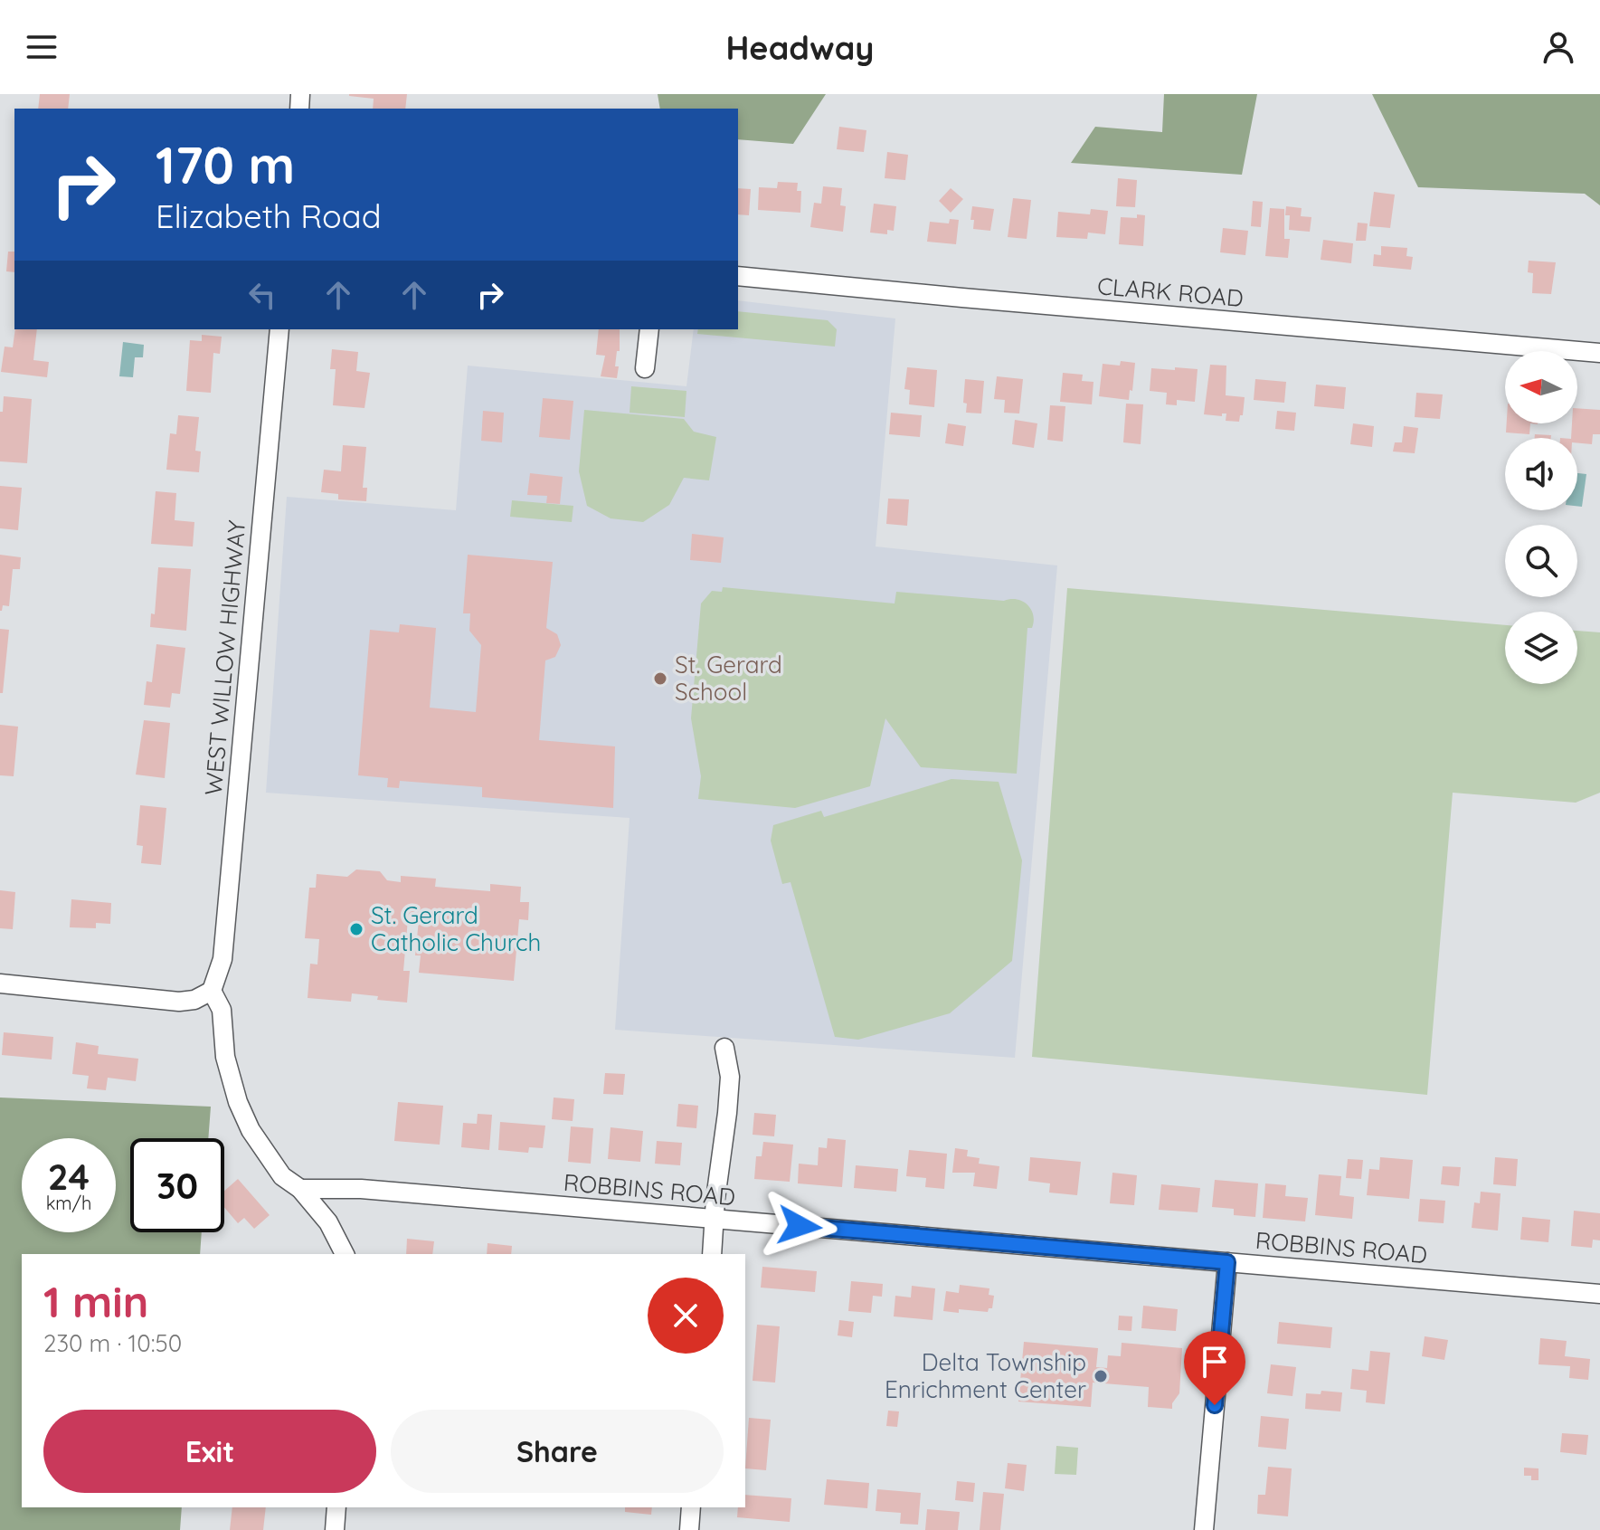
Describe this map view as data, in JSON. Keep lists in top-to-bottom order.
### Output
{
  "streets": {
    "street": ["CLARK ROAD", "WEST WILLOW HIGHWAY", "ROBBINS ROAD"]
  },
  "places": ["St. Gerard School", "St. Gerard Catholic Church", "Delta Township Enrichment Center"],
  "north": "left",
  "page": {
    "header": "Headway",
    "turn": ["170 m", "Elizabeth Road"],
    "speed": "24 km/h",
    "limit": "30",
    "heading": ["1 min", "230 m · 10:50"],
    "buttons": ["Exit", "Share"]
  }
}
